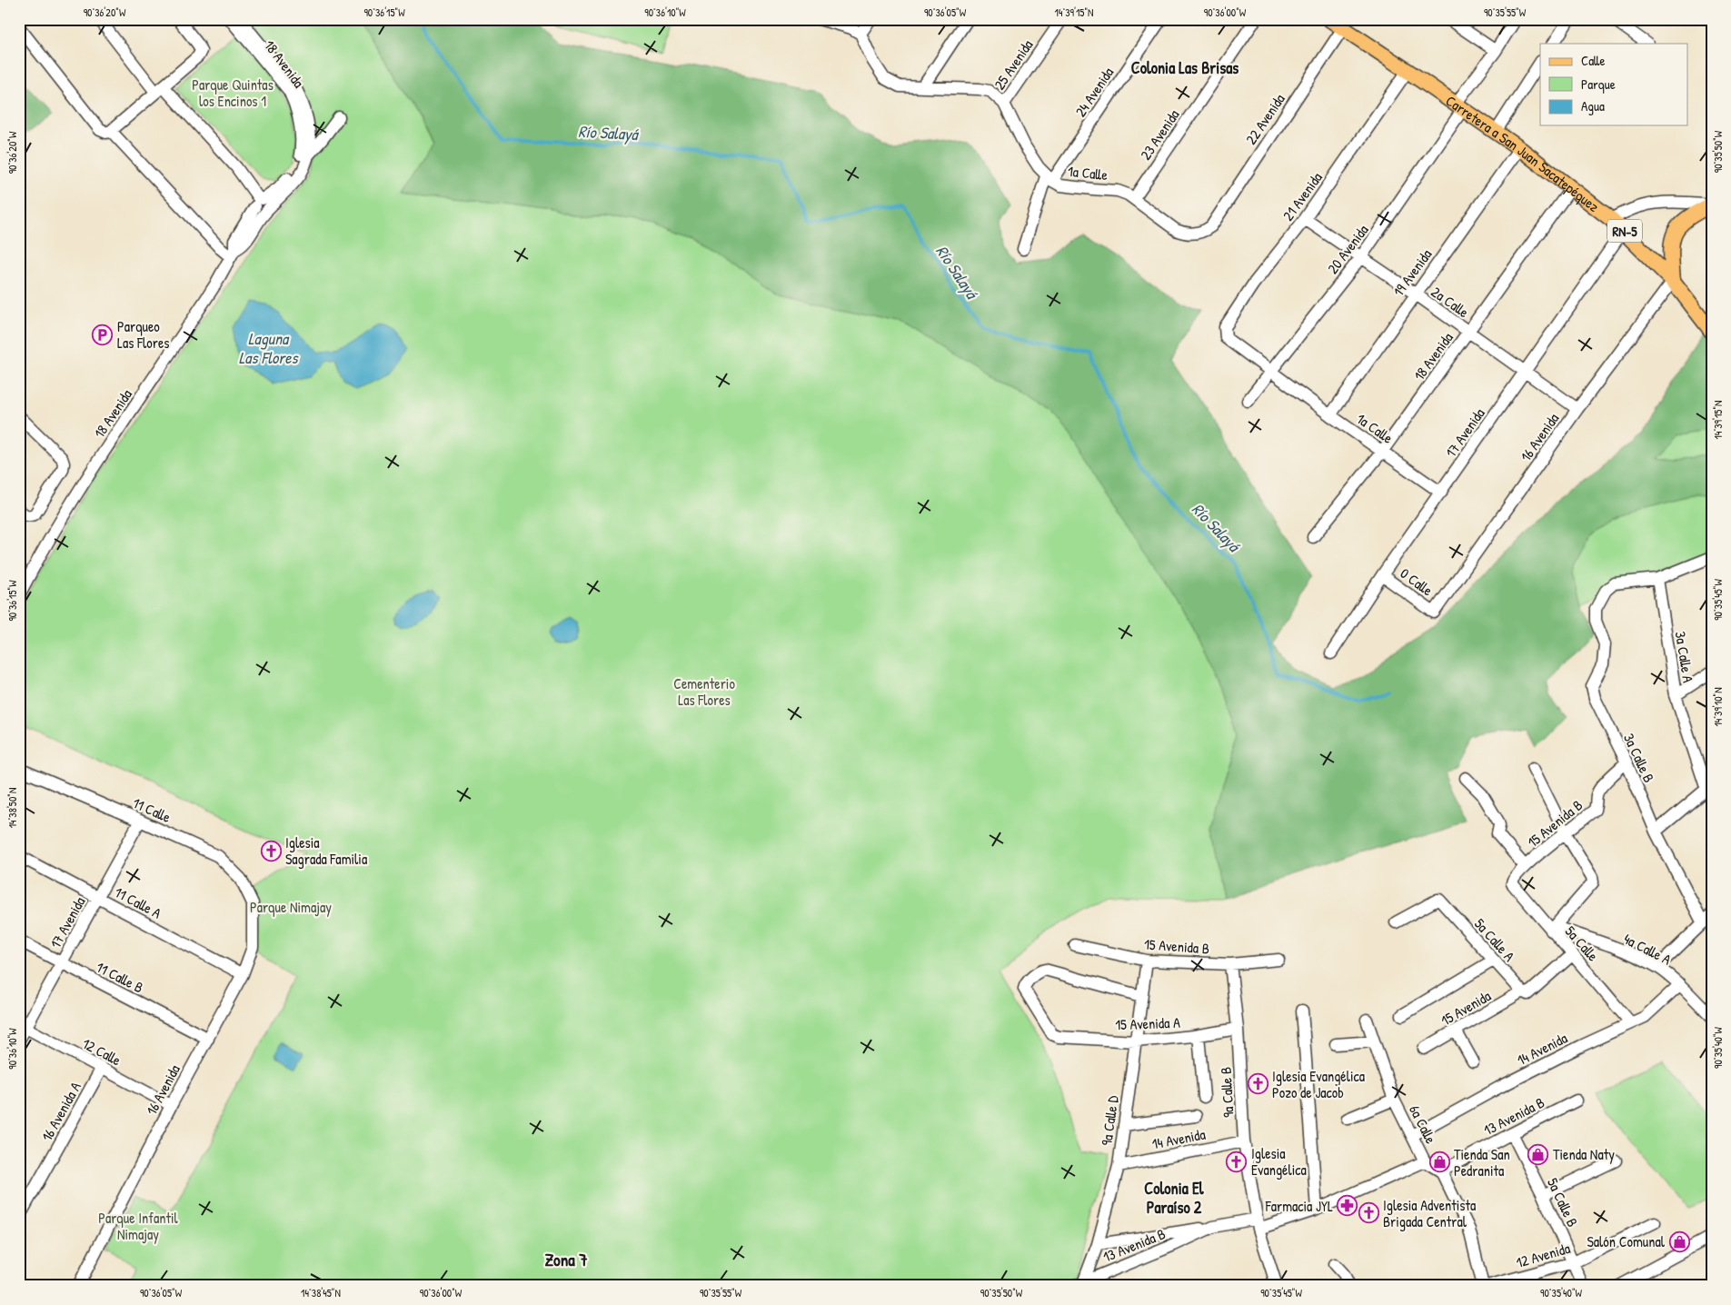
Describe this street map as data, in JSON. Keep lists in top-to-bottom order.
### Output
{
  "streets": {
    "main road": ["Carretera a San Juan Sacatepéquez", "RN-5"],
    "street": [
      "18 Avenida",
      "25 Avenida",
      "24 Avenida",
      "22 Avenida",
      "23 Avenida",
      "1a Calle",
      "21 Avenida",
      "20 Avenida",
      "19 Avenida",
      "2a Calle",
      "17 Avenida",
      "16 Avenida",
      "0 Calle",
      "3a Calle A",
      "3a Calle B",
      "11 Calle",
      "15 Avenida B",
      "11 Calle A",
      "5a Calle A",
      "5a Calle",
      "4a Calle A",
      "11 Calle B",
      "15 Avenida",
      "15 Avenida A",
      "14 Avenida",
      "12 Calle",
      "9a Calle B",
      "16 Avenida A",
      "13 Avenida B",
      "9a Calle D",
      "6a Calle",
      "5a Calle B",
      "12 Avenida"
    ]
  },
  "crossings": [
    ["18 Avenida", "Carretera a San Juan Sacatepéquez"],
    ["18 Avenida", "1a Calle"],
    ["18 Avenida", "2a Calle"],
    ["25 Avenida", "1a Calle"],
    ["24 Avenida", "1a Calle"],
    ["22 Avenida", "Carretera a San Juan Sacatepéquez"],
    ["22 Avenida", "1a Calle"],
    ["23 Avenida", "1a Calle"],
    ["Carretera a San Juan Sacatepéquez", "21 Avenida"],
    ["Carretera a San Juan Sacatepéquez", "20 Avenida"],
    ["Carretera a San Juan Sacatepéquez", "19 Avenida"],
    ["Carretera a San Juan Sacatepéquez", "17 Avenida"],
    ["Carretera a San Juan Sacatepéquez", "16 Avenida"],
    ["1a Calle", "21 Avenida"],
    ["1a Calle", "20 Avenida"],
    ["1a Calle", "19 Avenida"],
    ["1a Calle", "17 Avenida"],
    ["21 Avenida", "2a Calle"],
    ["20 Avenida", "2a Calle"],
    ["19 Avenida", "2a Calle"],
    ["2a Calle", "17 Avenida"],
    ["2a Calle", "16 Avenida"],
    ["17 Avenida", "0 Calle"],
    ["17 Avenida", "11 Calle"],
    ["17 Avenida", "11 Calle A"],
    ["17 Avenida", "11 Calle B"],
    ["17 Avenida", "12 Calle"],
    ["16 Avenida", "0 Calle"],
    ["16 Avenida", "11 Calle"],
    ["16 Avenida", "11 Calle A"],
    ["16 Avenida", "11 Calle B"],
    ["16 Avenida", "12 Calle"],
    ["3a Calle A", "3a Calle B"],
    ["3a Calle B", "15 Avenida B"],
    ["15 Avenida B", "5a Calle"],
    ["15 Avenida B", "9a Calle B"],
    ["15 Avenida B", "9a Calle D"],
    ["5a Calle A", "15 Avenida"],
    ["5a Calle", "4a Calle A"],
    ["5a Calle", "15 Avenida"],
    ["5a Calle", "14 Avenida"],
    ["4a Calle A", "14 Avenida"],
    ["15 Avenida A", "9a Calle B"],
    ["15 Avenida A", "9a Calle D"],
    ["14 Avenida", "9a Calle B"],
    ["14 Avenida", "9a Calle D"],
    ["14 Avenida", "6a Calle"],
    ["12 Calle", "16 Avenida A"],
    ["9a Calle B", "13 Avenida B"],
    ["13 Avenida B", "9a Calle D"],
    ["13 Avenida B", "6a Calle"],
    ["13 Avenida B", "5a Calle B"],
    ["5a Calle B", "12 Avenida"]
  ],
  "districts": ["Colonia Las Brisas", "Colonia El Paraíso 2", "Zona 7"],
  "water": ["Río Salayá", "Laguna Las Flores"],
  "parks": [
    "Parque Quintas los Encinos 1",
    "Cementerio Las Flores",
    "Parque Nimajay",
    "Parque Infantil Nimajay"
  ],
  "places": {
    "parking": ["Parqueo Las Flores"],
    "church": [
      "Iglesia Sagrada Familia",
      "Iglesia Evangélica Pozo de Jacob",
      "Iglesia Evangélica",
      "Iglesia Adventista Brigada Central"
    ],
    "shop": ["Tienda Naty", "Tienda San Pedranita", "Salón Comunal"],
    "pharmacy": ["Farmacia JYL"]
  },
  "legend": ["Calle", "Parque", "Agua"],
  "coordinates": [
    "90°36'20\"W",
    "90°36'15\"W",
    "90°36'10\"W",
    "90°36'05\"W",
    "14°39'15\"N",
    "90°36'00\"W",
    "90°35'55\"W",
    "90°35'50\"W",
    "90°35'45\"W",
    "14°39'10\"N",
    "14°38'50\"N",
    "90°35'40\"W",
    "14°38'45\"N"
  ]
}
